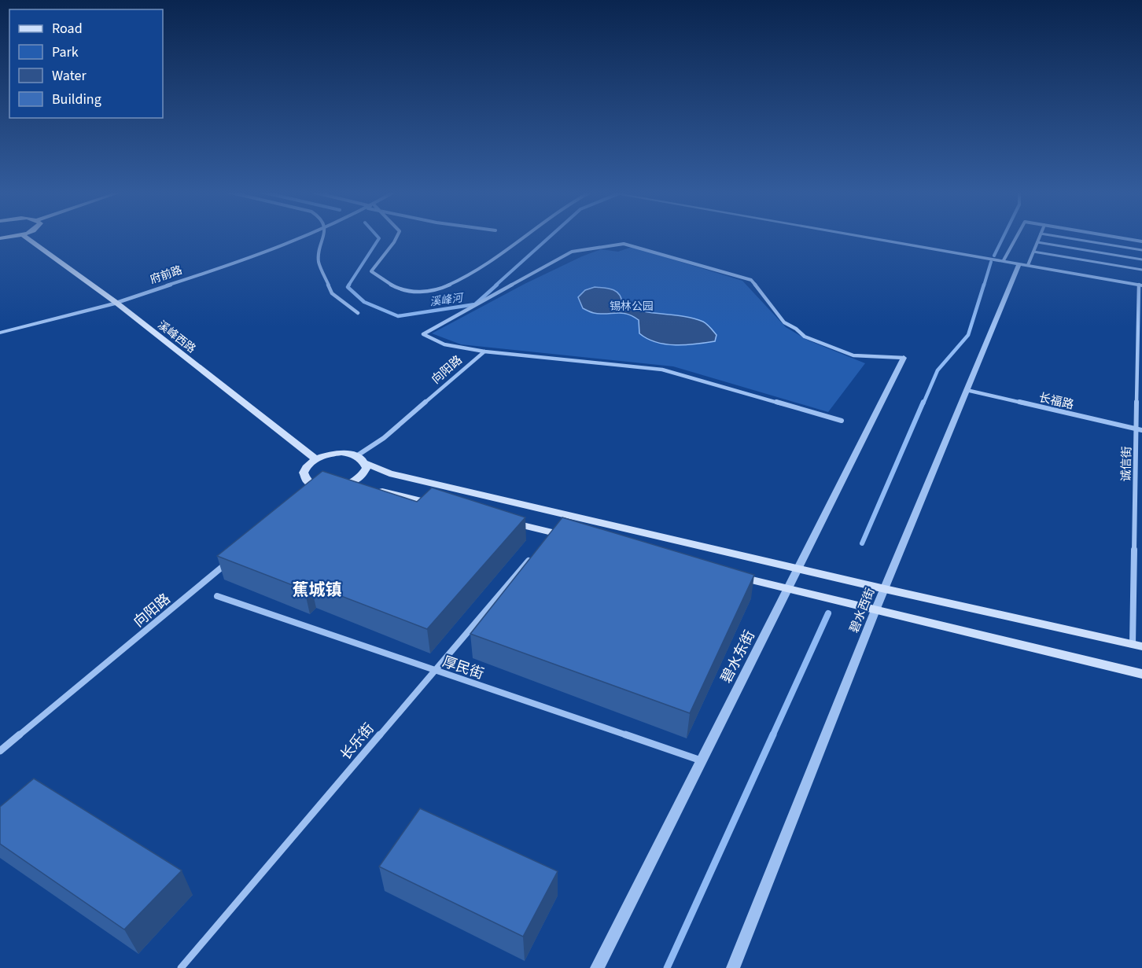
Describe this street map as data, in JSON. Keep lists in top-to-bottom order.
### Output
{
  "streets": {
    "main road": ["溪峰西路"],
    "street": [
      "府前路",
      "向阳路",
      "长福路",
      "诚信街",
      "碧水西街",
      "碧水东街",
      "厚民街",
      "长乐街"
    ]
  },
  "crossings": [
    ["府前路", "溪峰西路"],
    ["长福路", "诚信街"],
    ["长福路", "碧水西街"],
    ["碧水东街", "厚民街"],
    ["厚民街", "长乐街"]
  ],
  "districts": ["蕉城镇"],
  "water": ["溪峰河"],
  "parks": ["锡林公园"],
  "legend": [
    "Road",
    "Park",
    "Water",
    "Building"
  ]
}
